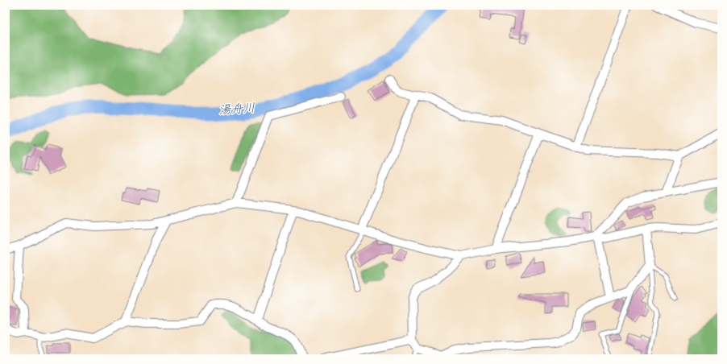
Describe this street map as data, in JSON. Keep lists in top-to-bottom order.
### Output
{
  "water": ["湯舟川"]
}
